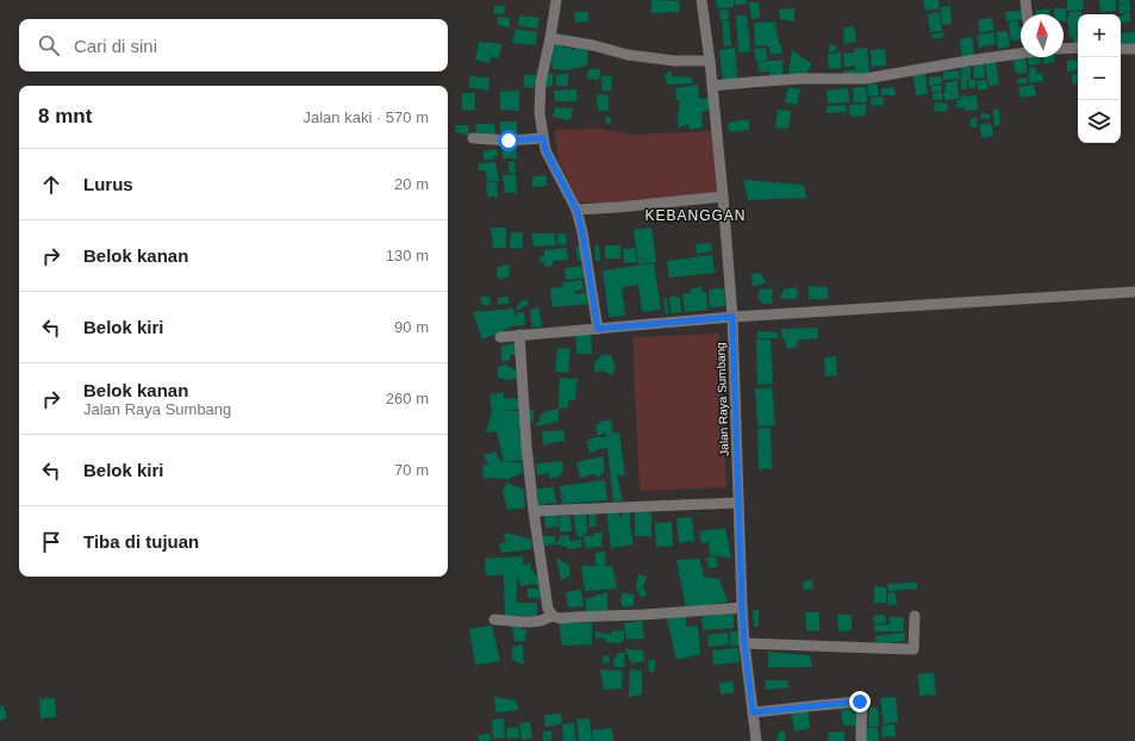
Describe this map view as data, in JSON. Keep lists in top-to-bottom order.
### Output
{
  "streets": {
    "street": ["Jalan Raya Sumbang"]
  },
  "districts": ["KEBANGGAN"],
  "north": "top",
  "page": {
    "map_buttons": ["+", "−"],
    "search": "Cari di sini",
    "heading": ["8 mnt", "Jalan kaki · 570 m"],
    "list": [
      ["Lurus", "20 m"],
      ["Belok kanan", "130 m"],
      ["Belok kiri", "90 m"],
      ["Belok kanan", "Jalan Raya Sumbang", "260 m"],
      ["Belok kiri", "70 m"],
      "Tiba di tujuan"
    ]
  }
}
